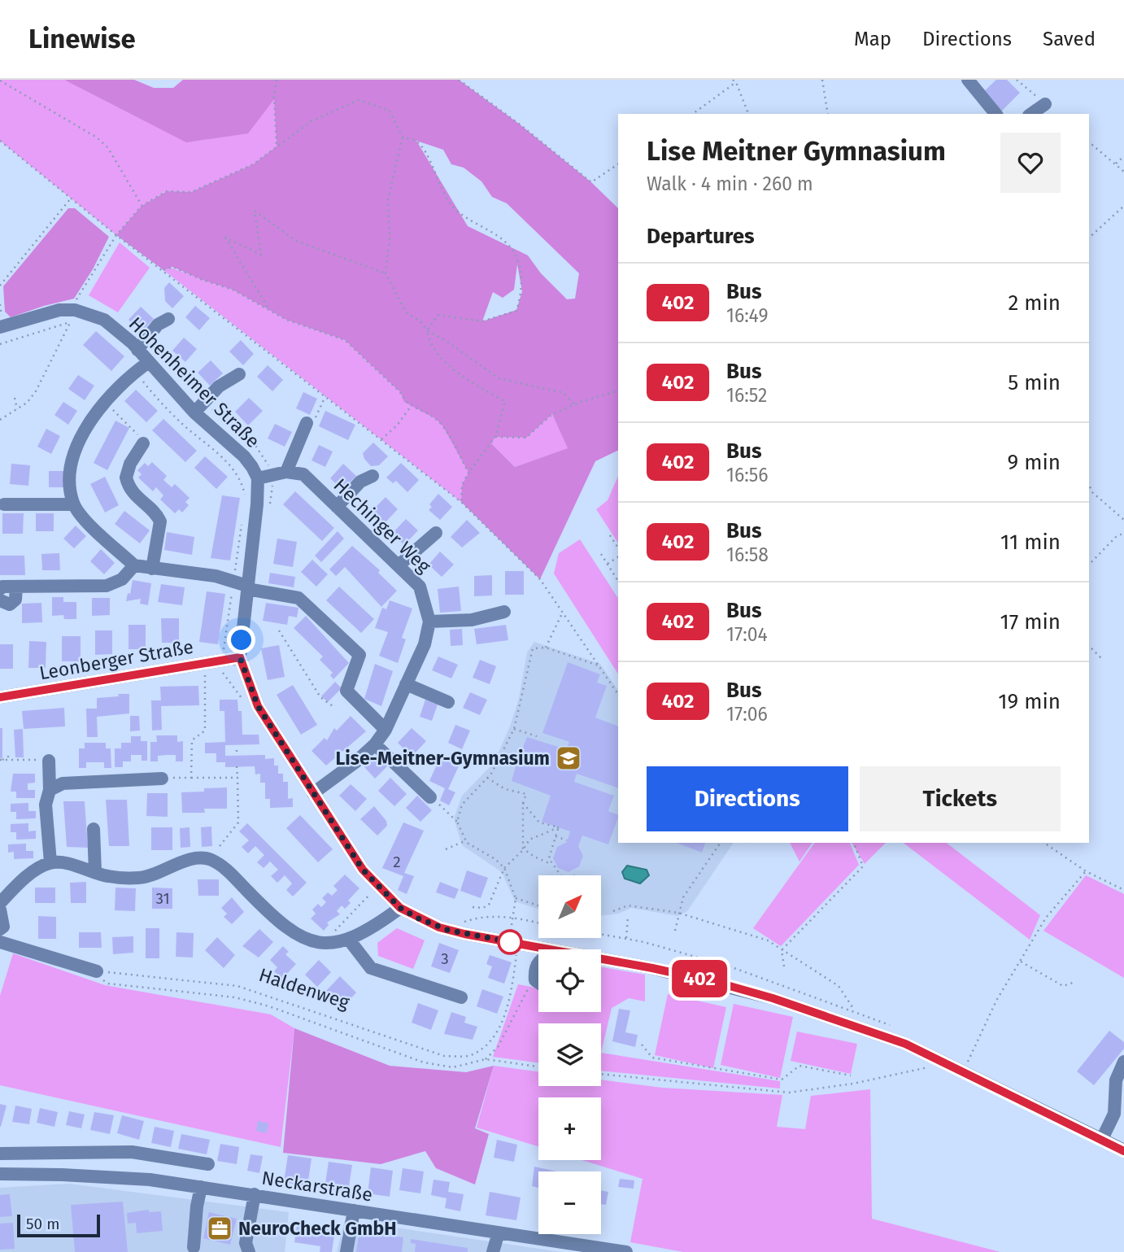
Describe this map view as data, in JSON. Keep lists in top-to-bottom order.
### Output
{
  "streets": {
    "street": [
      "Hohenheimer Straße",
      "Hechinger Weg",
      "Leonberger Straße",
      "Neckarstraße"
    ],
    "path": ["Haldenweg"]
  },
  "crossings": [
    ["Hohenheimer Straße", "Leonberger Straße"]
  ],
  "places": {
    "school or university": ["Lise-Meitner-Gymnasium"],
    "office": ["NeuroCheck GmbH"]
  },
  "lines": ["bus line 402"],
  "house_numbers": ["2", "31", "3"],
  "scale_bar": "50 m",
  "north": "top right",
  "page": {
    "header": "Linewise",
    "nav": ["Map", "Directions", "Saved"],
    "on_map": "402",
    "heading": [
      ["Lise Meitner Gymnasium", "Walk · 4 min · 260 m"],
      "Departures"
    ],
    "list": [
      {
        "mark": "402",
        "name": "Bus",
        "note": "16:49",
        "value": "2 min"
      },
      {
        "mark": "402",
        "name": "Bus",
        "note": "16:52",
        "value": "5 min"
      },
      {
        "mark": "402",
        "name": "Bus",
        "note": "16:56",
        "value": "9 min"
      },
      {
        "mark": "402",
        "name": "Bus",
        "note": "16:58",
        "value": "11 min"
      },
      {
        "mark": "402",
        "name": "Bus",
        "note": "17:04",
        "value": "17 min"
      },
      {
        "mark": "402",
        "name": "Bus",
        "note": "17:06",
        "value": "19 min"
      }
    ],
    "buttons": ["Directions", "Tickets"],
    "map_buttons": ["+", "−"],
    "scale": "50 m"
  }
}
